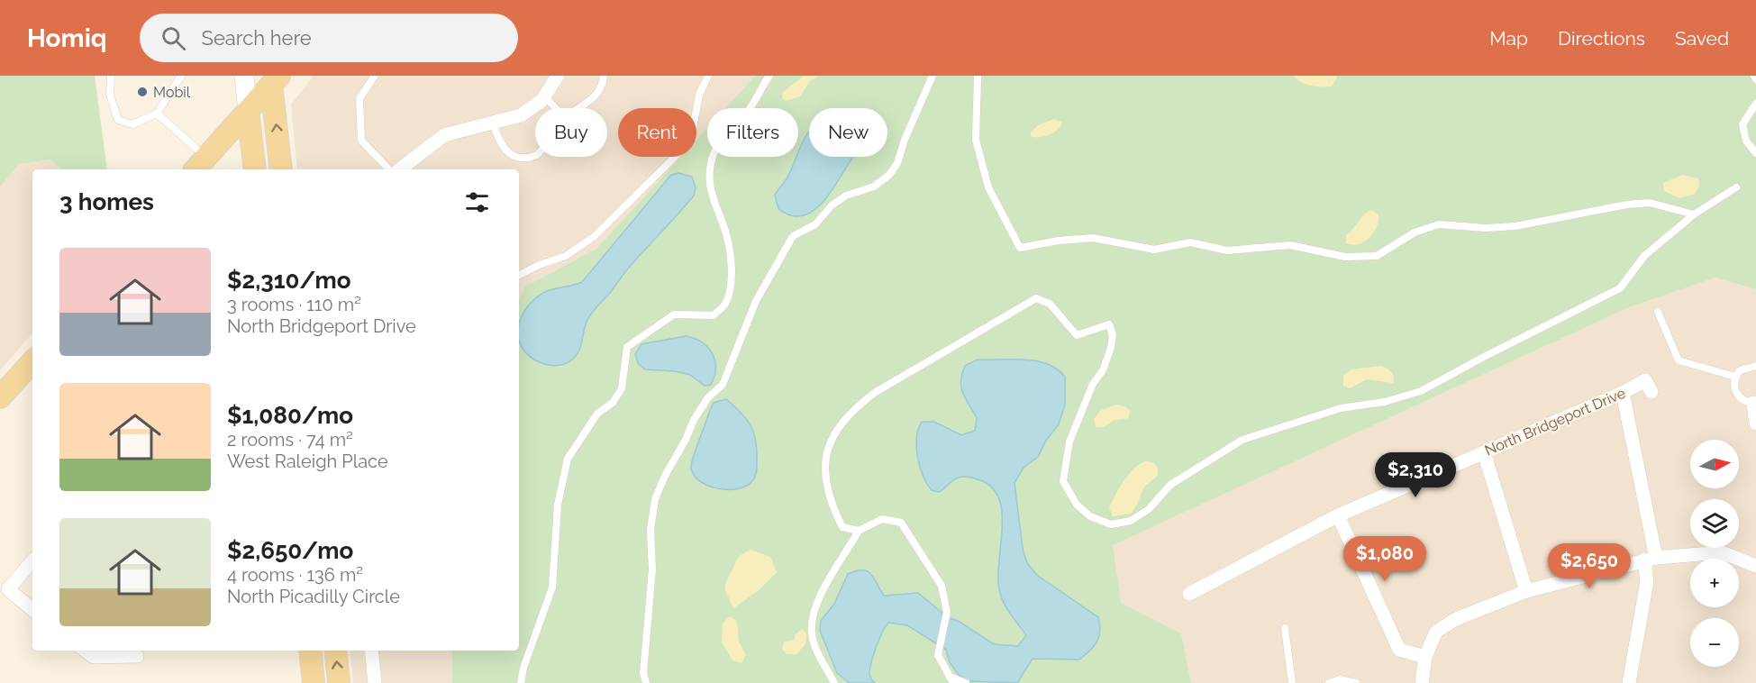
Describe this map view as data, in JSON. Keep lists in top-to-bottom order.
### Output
{
  "streets": {
    "street": ["North Bridgeport Drive"]
  },
  "places": ["Mobil"],
  "north": "right",
  "page": {
    "header": "Homiq",
    "search": "Search here",
    "nav": ["Map", "Directions", "Saved"],
    "chip": [
      "Buy",
      "Rent",
      "Filters",
      "New"
    ],
    "heading": "3 homes",
    "list": [
      {
        "name": "$2,310/mo",
        "note": "3 rooms · 110 m² · North Bridgeport Drive"
      },
      {
        "name": "$1,080/mo",
        "note": "2 rooms · 74 m² · West Raleigh Place"
      },
      {
        "name": "$2,650/mo",
        "note": "4 rooms · 136 m² · North Picadilly Circle"
      }
    ],
    "map_buttons": ["+", "−"],
    "price": ["$2,310", "$1,080", "$2,650"]
  }
}
